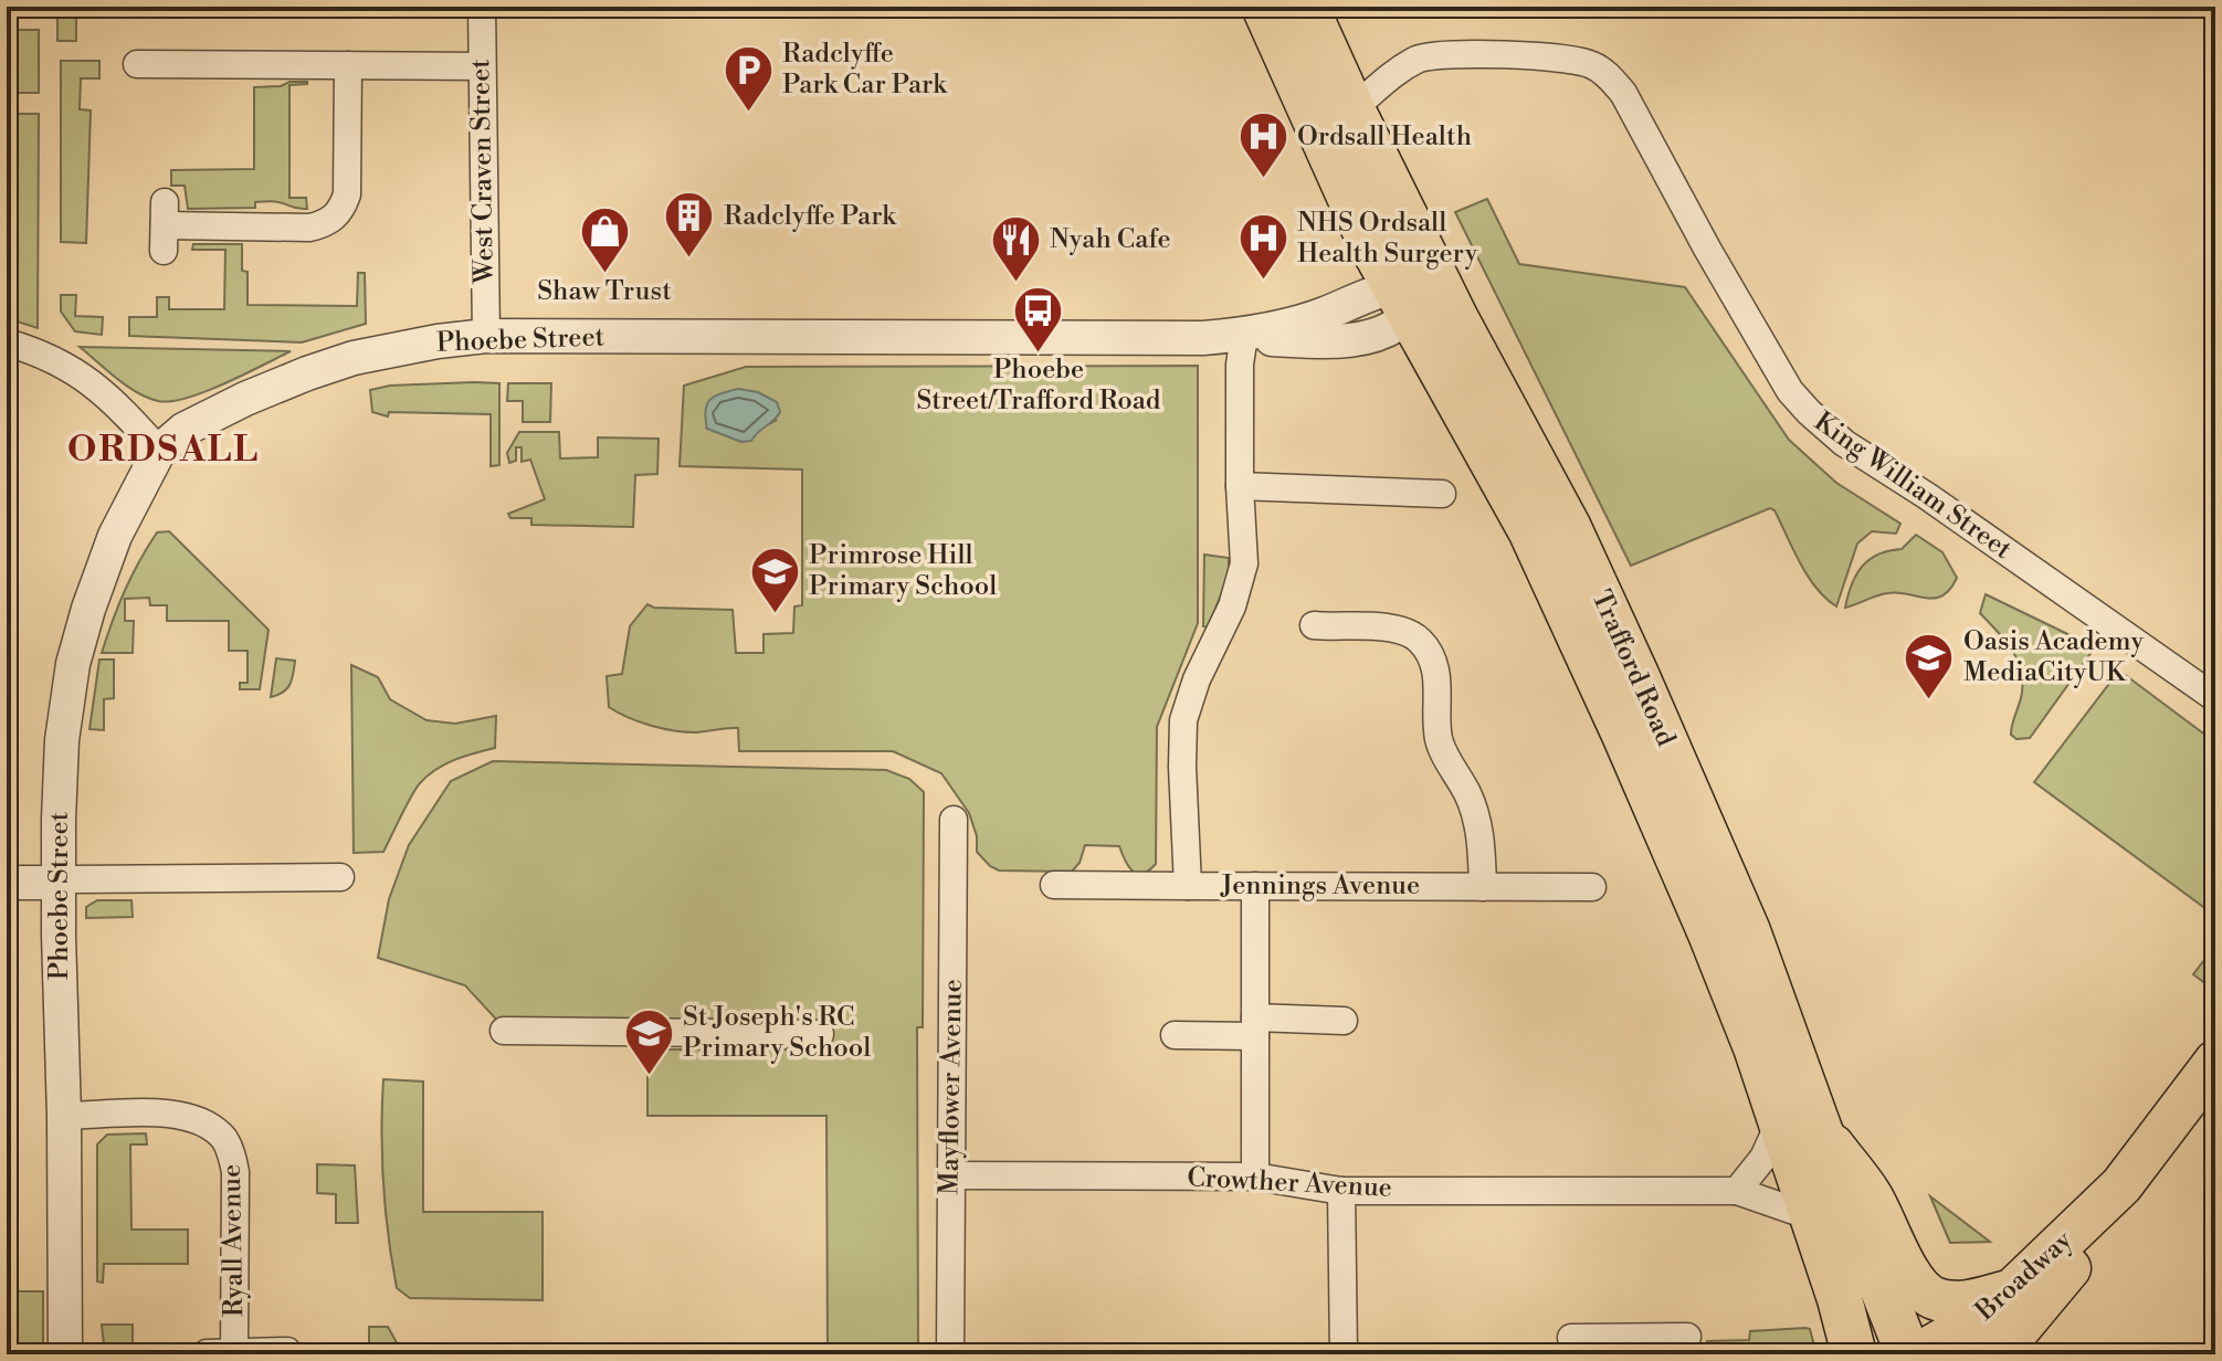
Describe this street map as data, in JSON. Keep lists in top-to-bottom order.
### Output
{
  "streets": {
    "highway": ["Trafford Road"],
    "main road": ["Broadway"],
    "street": [
      "West Craven Street",
      "Phoebe Street",
      "King William Street",
      "Jennings Avenue",
      "Mayflower Avenue",
      "Crowther Avenue",
      "Ryall Avenue"
    ]
  },
  "crossings": [
    ["West Craven Street", "Phoebe Street"],
    ["Phoebe Street", "Trafford Road"],
    ["Phoebe Street", "Jennings Avenue"],
    ["Phoebe Street", "Ryall Avenue"],
    ["King William Street", "Trafford Road"],
    ["Trafford Road", "Crowther Avenue"],
    ["Mayflower Avenue", "Crowther Avenue"]
  ],
  "districts": ["ORDSALL"],
  "places": {
    "parking": ["Radclyffe Park Car Park"],
    "hospital": ["Ordsall Health", "NHS Ordsall Health Surgery"],
    "building": ["Radclyffe Park"],
    "shop": ["Shaw Trust"],
    "restaurant": ["Nyah Cafe"],
    "bus stop": ["Phoebe Street/Trafford Road"],
    "school or university": ["Primrose Hill Primary School", "Oasis Academy MediaCityUK", "St Joseph's RC Primary School"]
  }
}
